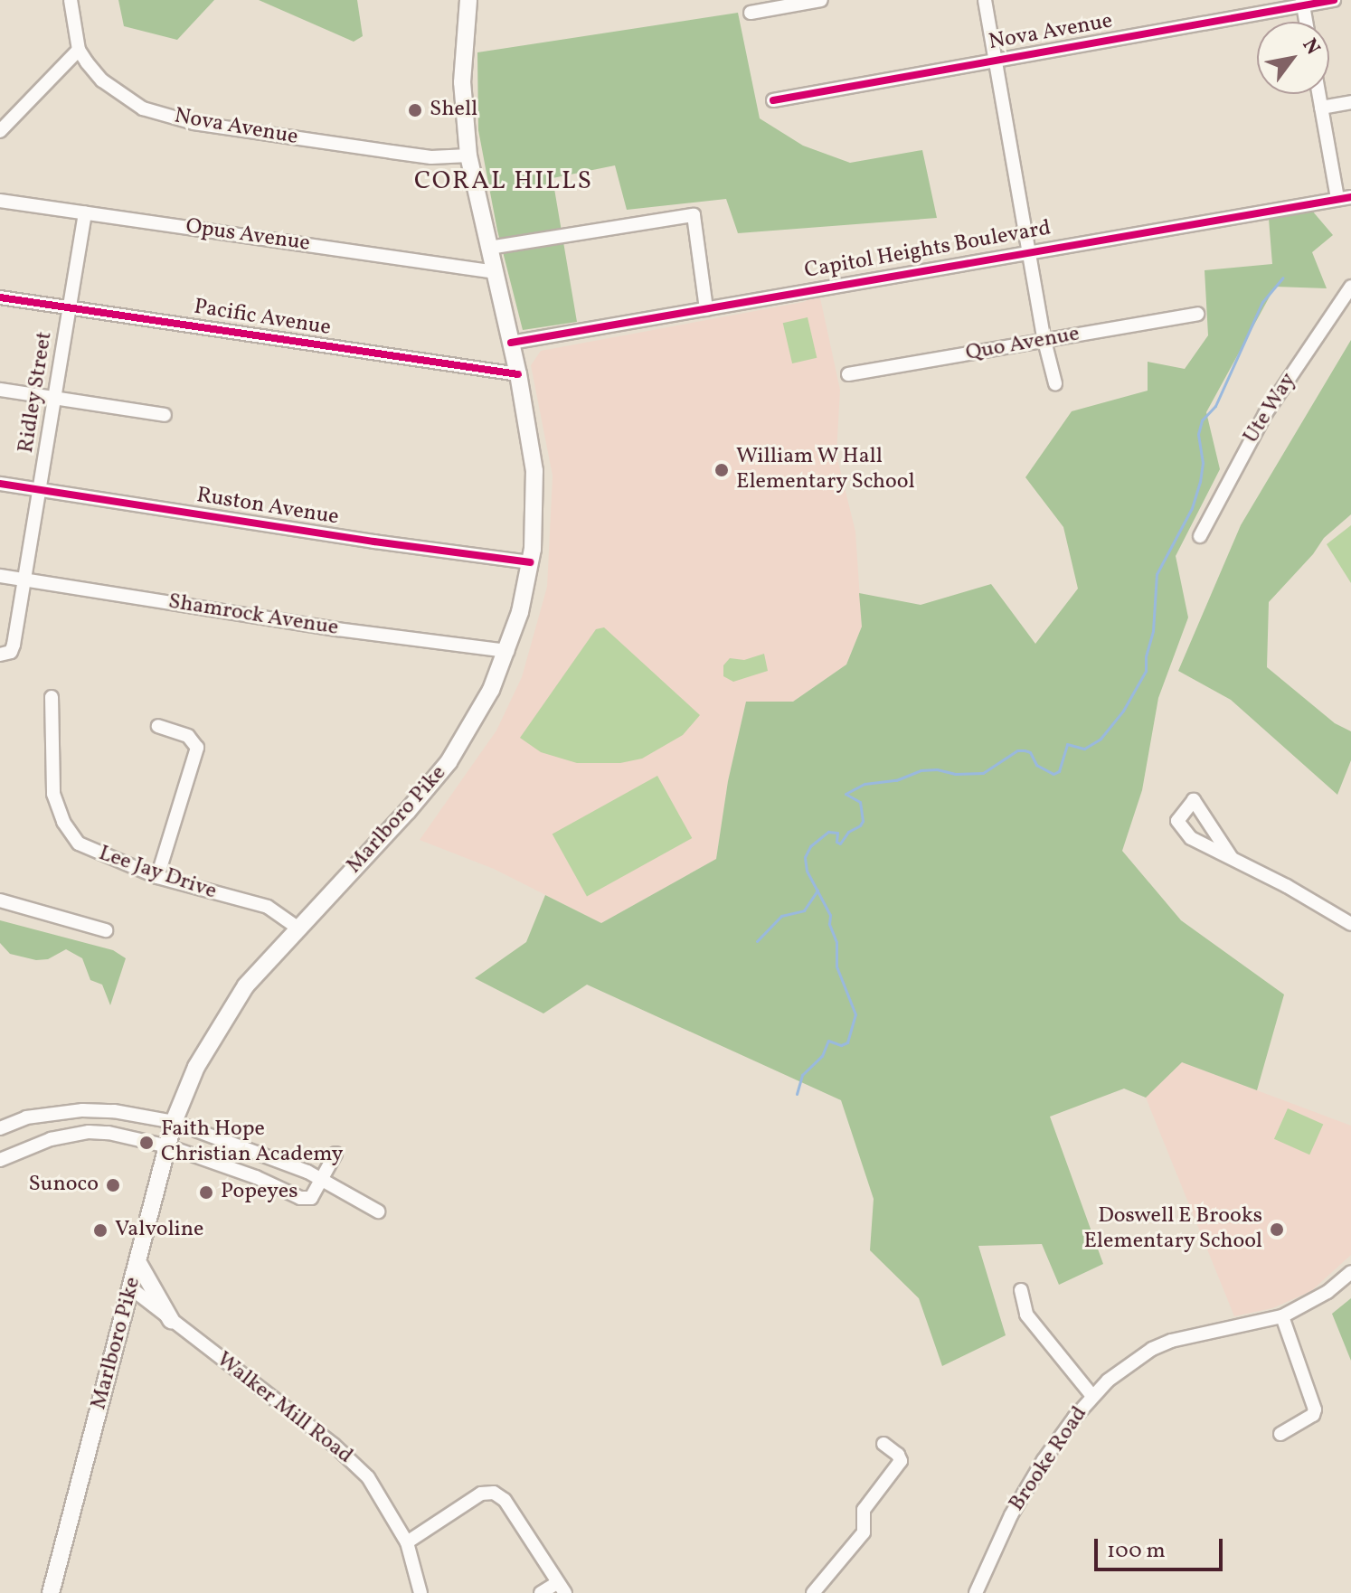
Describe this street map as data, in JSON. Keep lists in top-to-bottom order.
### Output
{
  "streets": {
    "main road": ["Marlboro Pike"],
    "street": [
      "Nova Avenue",
      "Opus Avenue",
      "Capitol Heights Boulevard",
      "Pacific Avenue",
      "Quo Avenue",
      "Ridley Street",
      "Ute Way",
      "Ruston Avenue",
      "Shamrock Avenue",
      "Lee Jay Drive",
      "Walker Mill Road",
      "Brooke Road"
    ]
  },
  "crossings": [
    ["Nova Avenue", "Marlboro Pike"],
    ["Opus Avenue", "Ridley Street"],
    ["Opus Avenue", "Marlboro Pike"],
    ["Capitol Heights Boulevard", "Marlboro Pike"],
    ["Pacific Avenue", "Ridley Street"],
    ["Pacific Avenue", "Marlboro Pike"],
    ["Ridley Street", "Ruston Avenue"],
    ["Ridley Street", "Shamrock Avenue"],
    ["Ruston Avenue", "Marlboro Pike"],
    ["Shamrock Avenue", "Marlboro Pike"],
    ["Marlboro Pike", "Lee Jay Drive"],
    ["Marlboro Pike", "Walker Mill Road"]
  ],
  "districts": ["CORAL HILLS"],
  "places": [
    "Shell",
    "William W Hall Elementary School",
    "Faith Hope Christian Academy",
    "Sunoco",
    "Popeyes",
    "Doswell E Brooks Elementary School",
    "Valvoline"
  ],
  "scale_bar": "100 m",
  "north": "top right"
}
